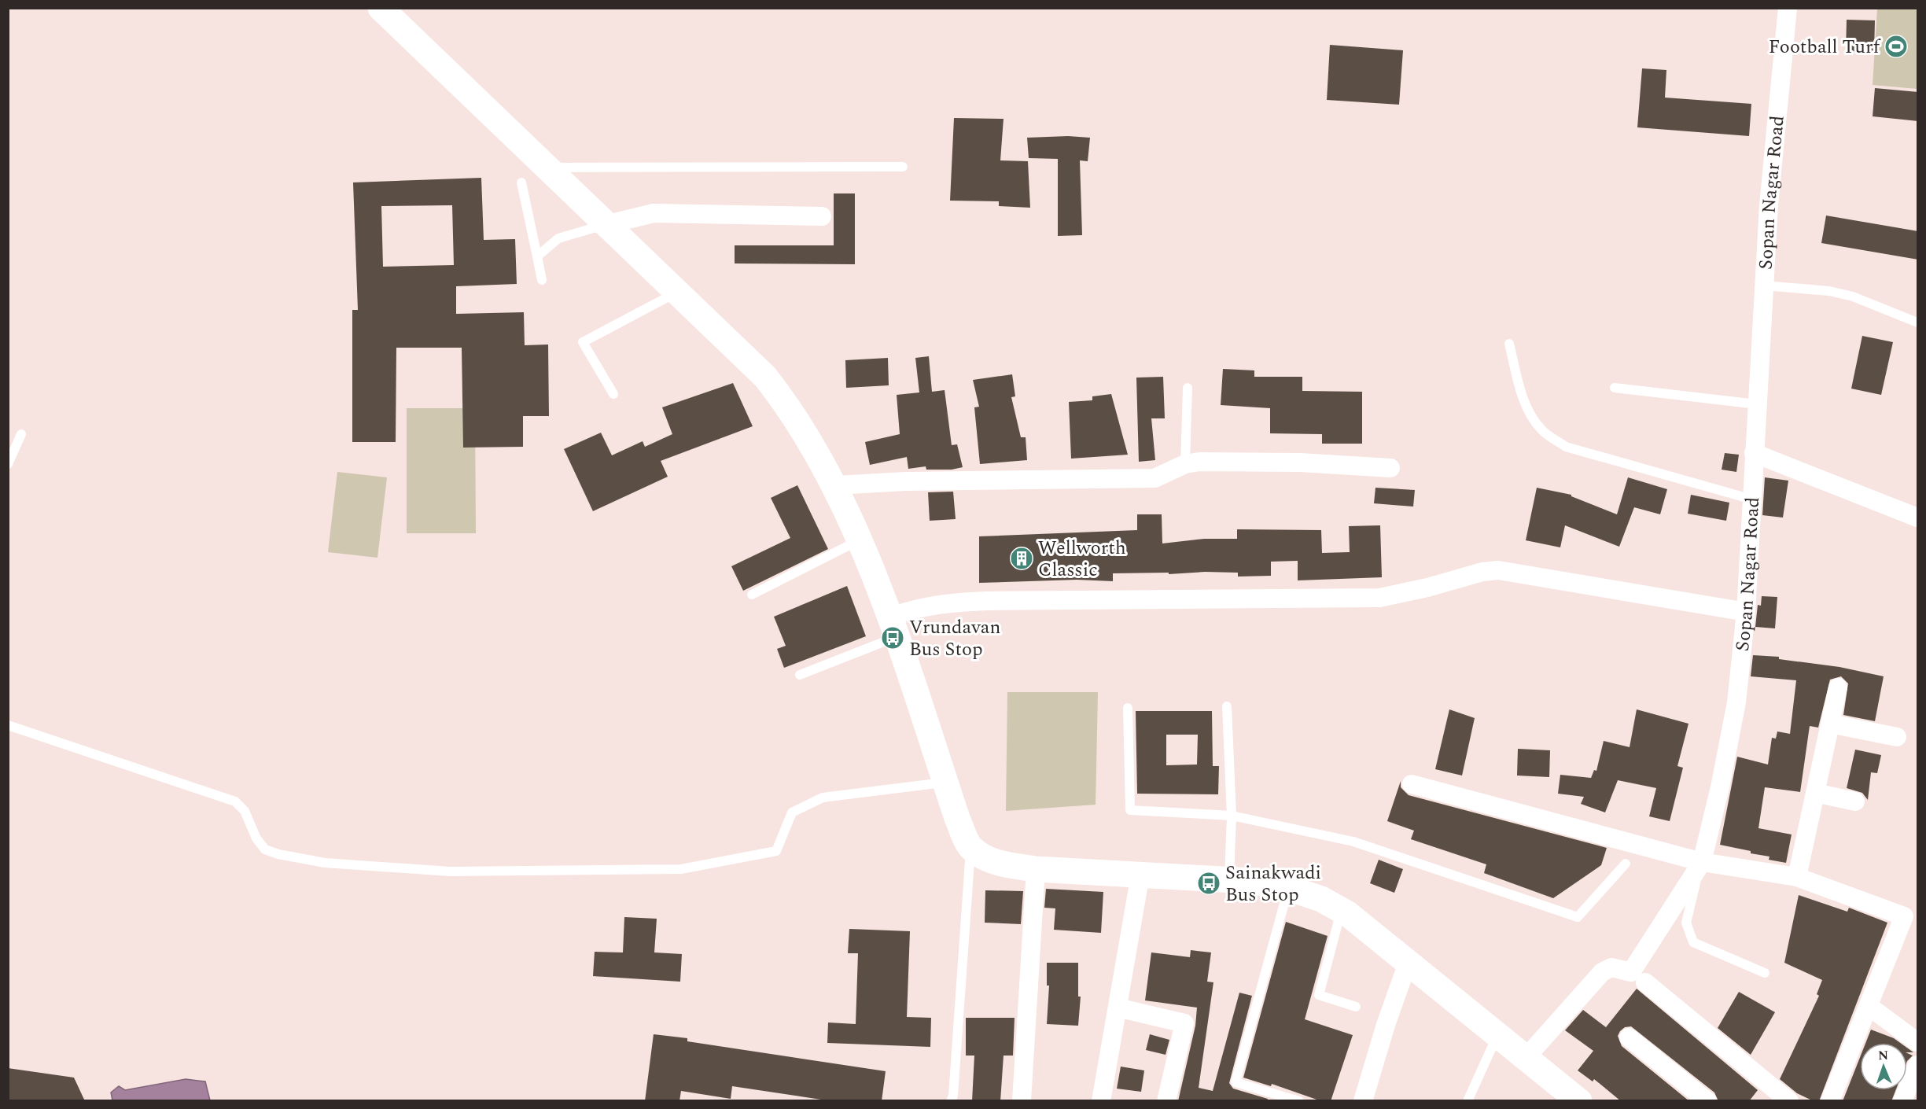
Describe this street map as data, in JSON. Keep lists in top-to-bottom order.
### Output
{
  "streets": {
    "street": ["Sopan Nagar Road"]
  },
  "places": {
    "sports": ["Football Turf"],
    "building": ["Wellworth Classic"],
    "bus stop": ["Vrundavan Bus Stop", "Sainakwadi Bus Stop"]
  },
  "north": "top"
}
